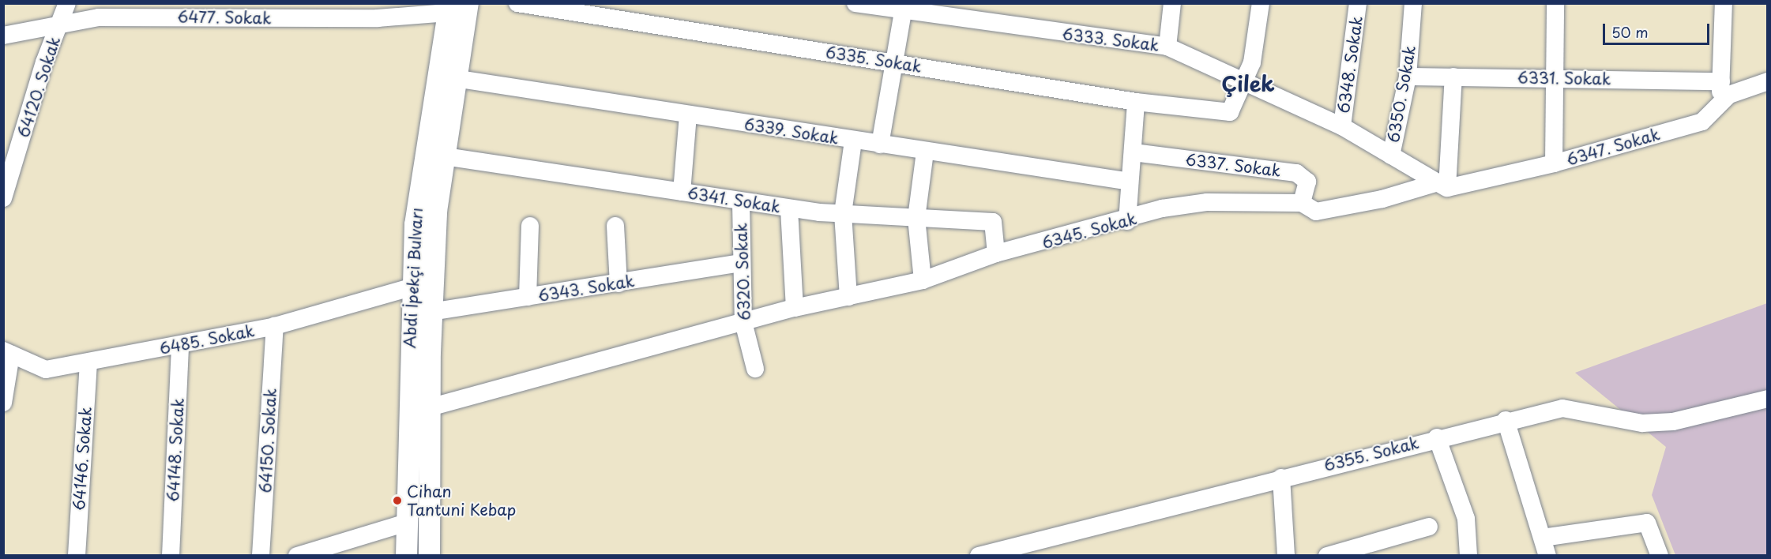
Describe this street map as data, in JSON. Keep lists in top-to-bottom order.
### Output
{
  "streets": {
    "street": [
      "6477. Sokak",
      "6333. Sokak",
      "6335. Sokak",
      "6348. Sokak",
      "6331. Sokak",
      "64120. Sokak",
      "6350. Sokak",
      "6339. Sokak",
      "6347. Sokak",
      "6337. Sokak",
      "6341. Sokak",
      "6345. Sokak",
      "6320. Sokak",
      "Abdi İpekçi Bulvarı",
      "6343. Sokak",
      "6485. Sokak",
      "64150. Sokak",
      "64148. Sokak",
      "6355. Sokak",
      "64146. Sokak"
    ]
  },
  "crossings": [
    ["6477. Sokak", "64120. Sokak"],
    ["6477. Sokak", "Abdi İpekçi Bulvarı"],
    ["6333. Sokak", "6335. Sokak"],
    ["6333. Sokak", "6348. Sokak"],
    ["6333. Sokak", "6350. Sokak"],
    ["6333. Sokak", "6347. Sokak"],
    ["6333. Sokak", "6345. Sokak"],
    ["6331. Sokak", "6350. Sokak"],
    ["6339. Sokak", "Abdi İpekçi Bulvarı"],
    ["6347. Sokak", "6345. Sokak"],
    ["6337. Sokak", "6345. Sokak"],
    ["6341. Sokak", "6345. Sokak"],
    ["6341. Sokak", "6320. Sokak"],
    ["6341. Sokak", "Abdi İpekçi Bulvarı"],
    ["6345. Sokak", "6320. Sokak"],
    ["6345. Sokak", "Abdi İpekçi Bulvarı"],
    ["6320. Sokak", "6343. Sokak"],
    ["Abdi İpekçi Bulvarı", "6343. Sokak"],
    ["Abdi İpekçi Bulvarı", "6485. Sokak"],
    ["6485. Sokak", "64150. Sokak"],
    ["6485. Sokak", "64148. Sokak"],
    ["6485. Sokak", "64146. Sokak"]
  ],
  "districts": ["Çilek"],
  "places": ["Cihan Tantuni Kebap"],
  "scale_bar": "50 m"
}
